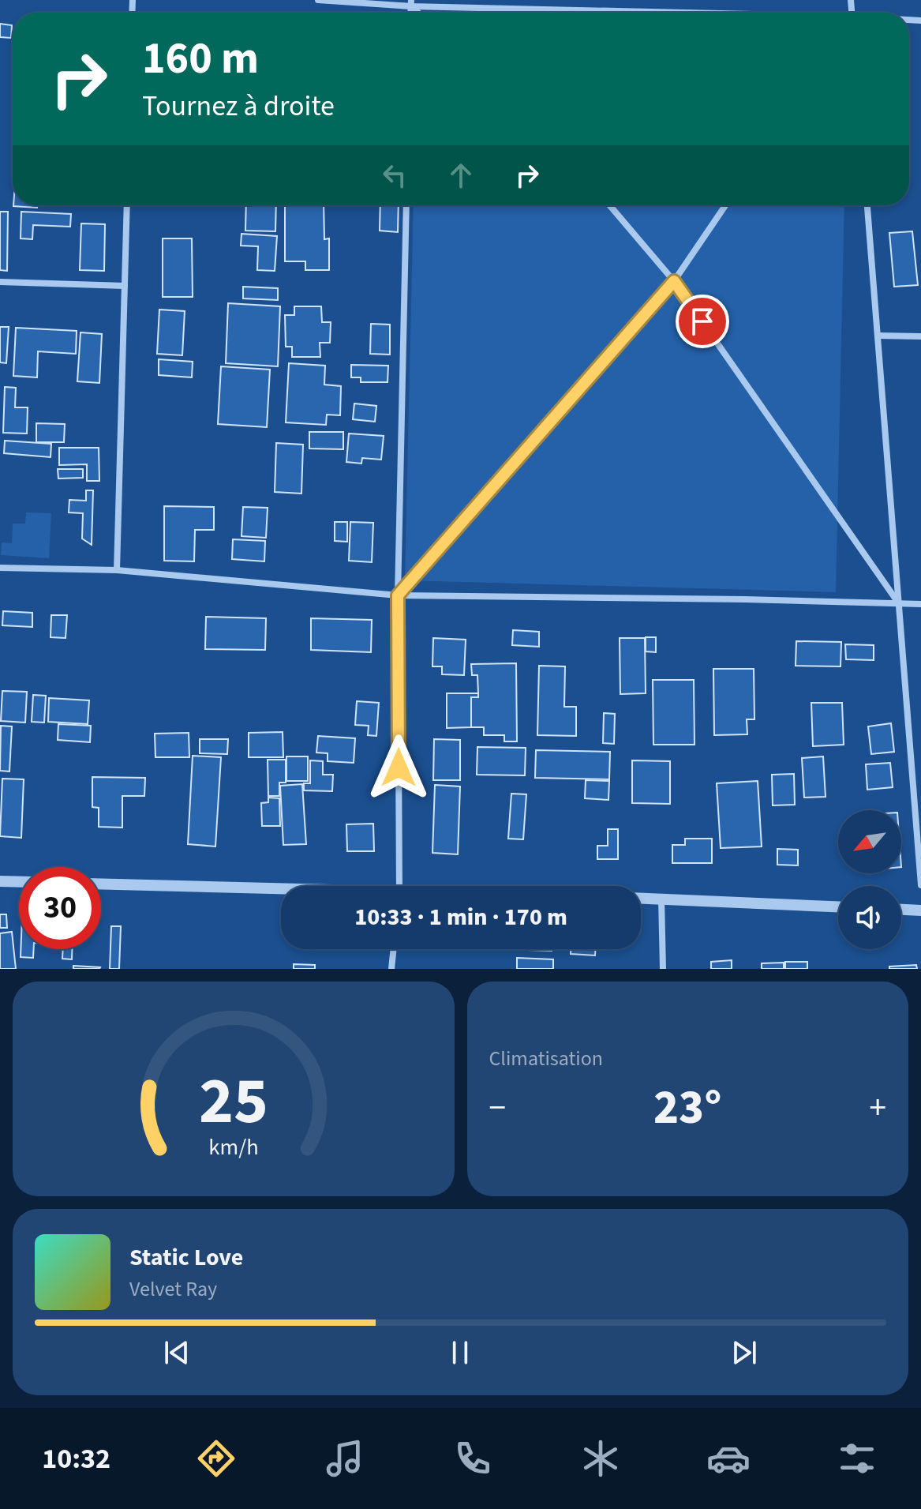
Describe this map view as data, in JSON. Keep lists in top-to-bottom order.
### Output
{
  "north": "bottom left",
  "page": {
    "turn": ["160 m", "Tournez à droite"],
    "limit": "30",
    "trip": "10:33 · 1 min · 170 m",
    "tile": "Climatisation",
    "heat": ["−", "23°", "+"],
    "song": ["Static Love", "Velvet Ray"],
    "tabs": "10:32",
    "gauge": ["25", "km/h"]
  }
}
